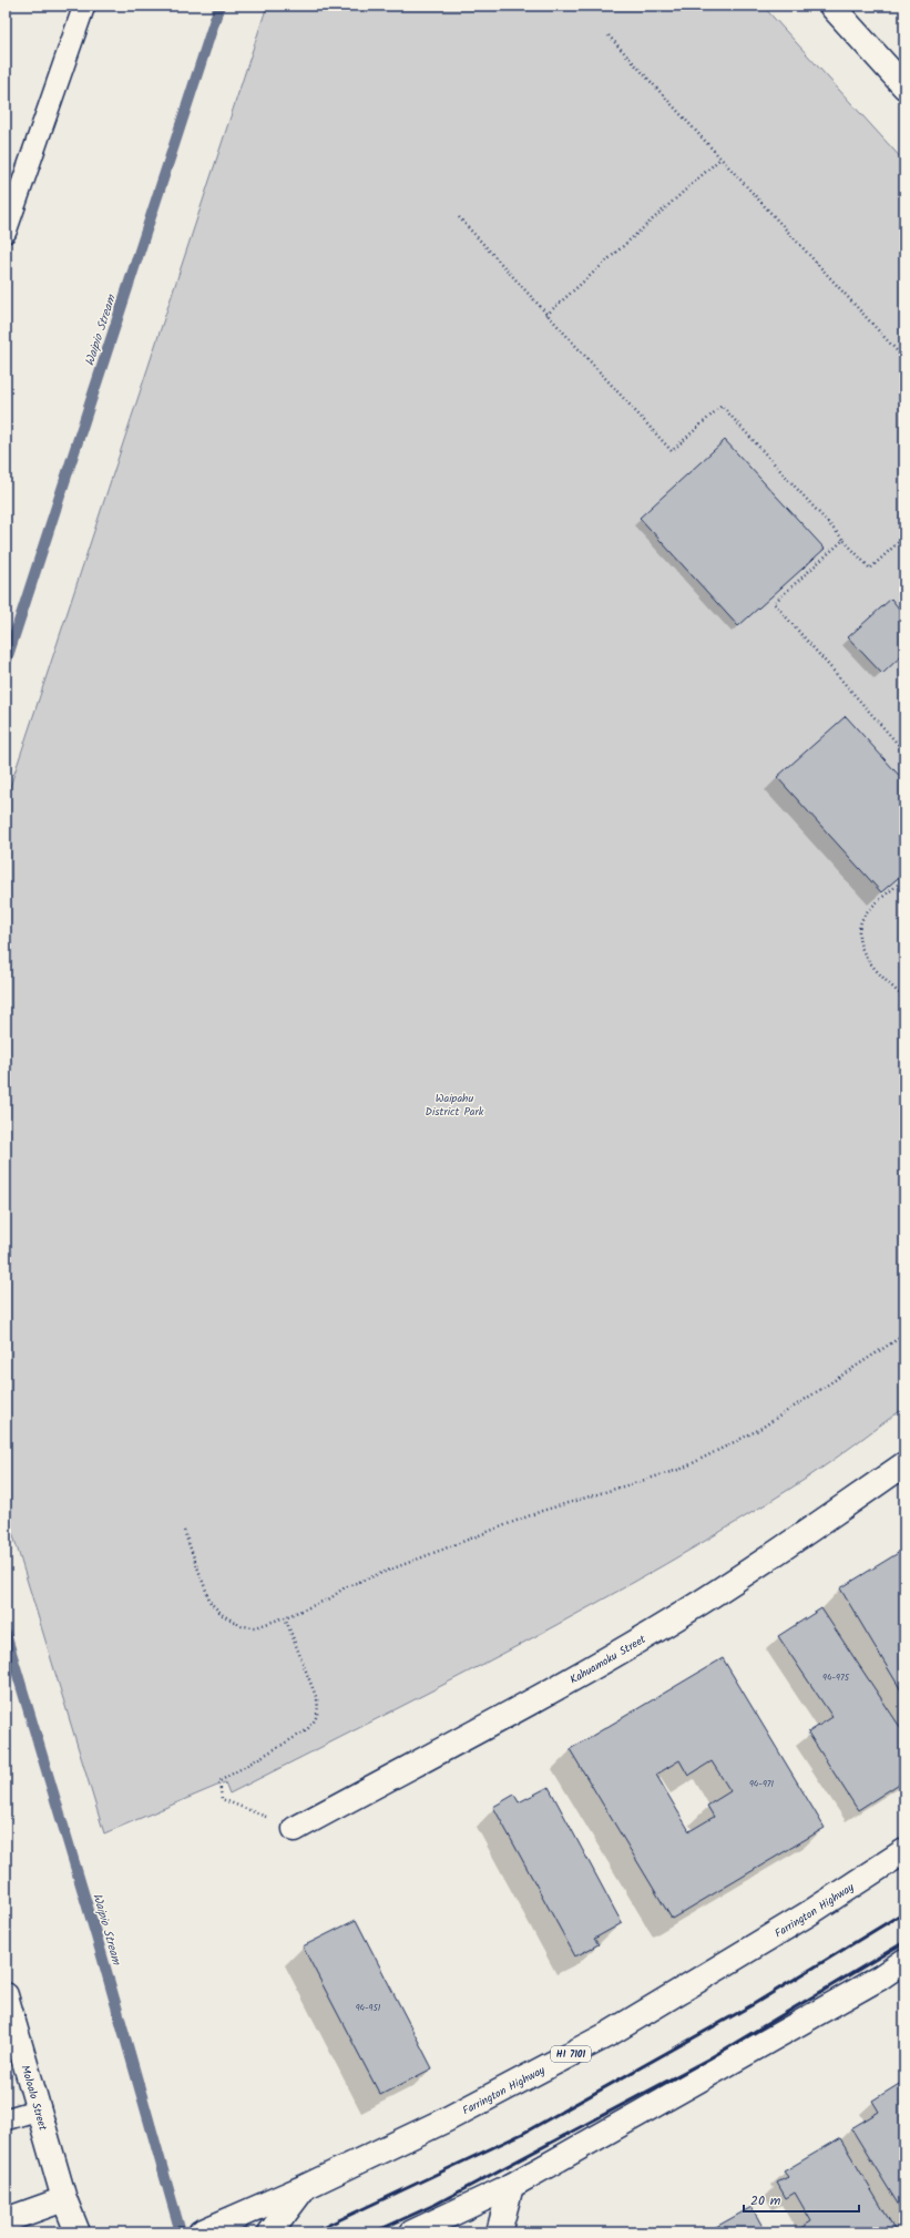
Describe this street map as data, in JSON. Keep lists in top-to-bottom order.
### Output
{
  "streets": {
    "main road": [
      "Kahuamoku Street",
      "Farrington Highway",
      "HI 7101",
      "Moloalo Street"
    ]
  },
  "water": ["Waipio Stream"],
  "parks": ["Waipahu District Park"],
  "house_numbers": ["94-975", "94-971", "94-951"],
  "scale_bar": "20 m"
}
